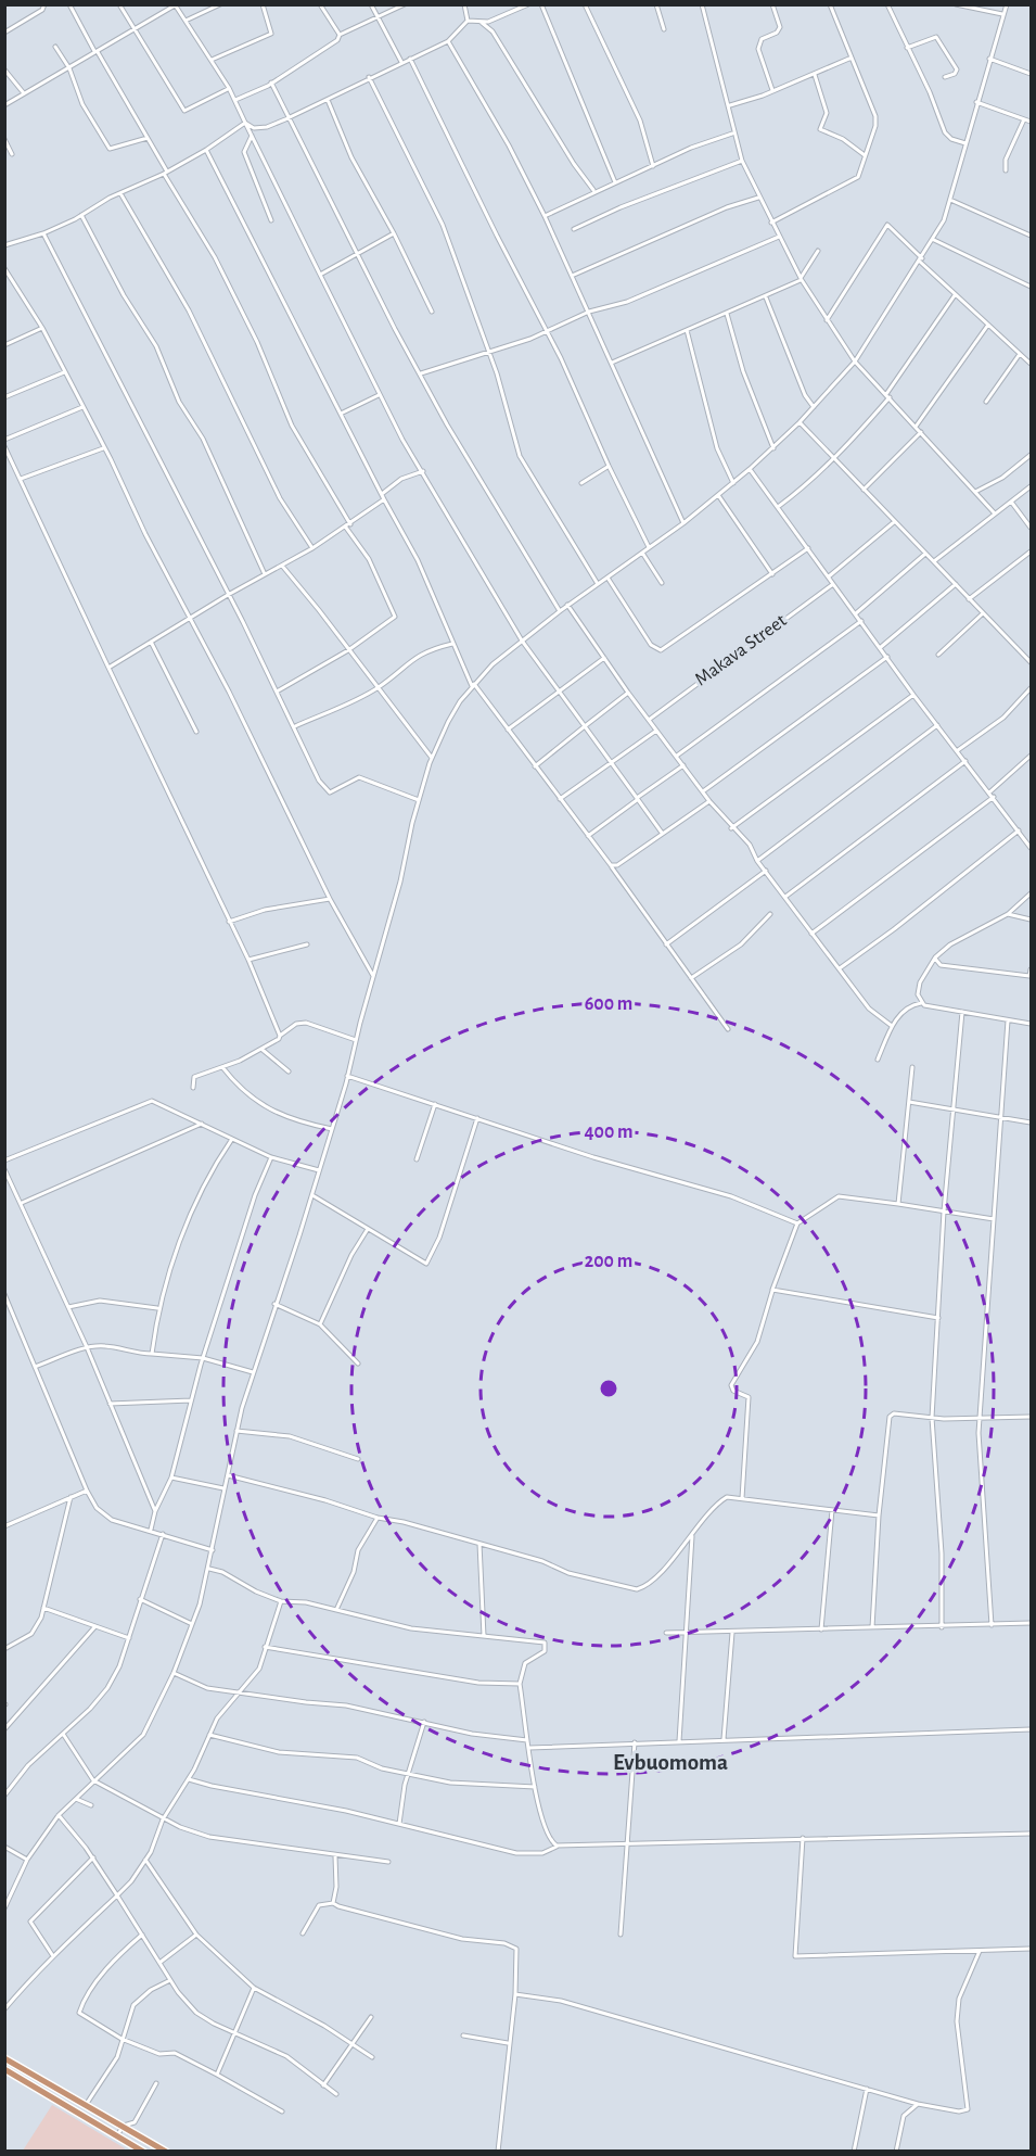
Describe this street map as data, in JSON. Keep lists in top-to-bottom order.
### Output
{
  "streets": {
    "street": ["Makava Street"]
  },
  "districts": ["Evbuomoma"],
  "rings": ["600 m", "400 m", "200 m"]
}
